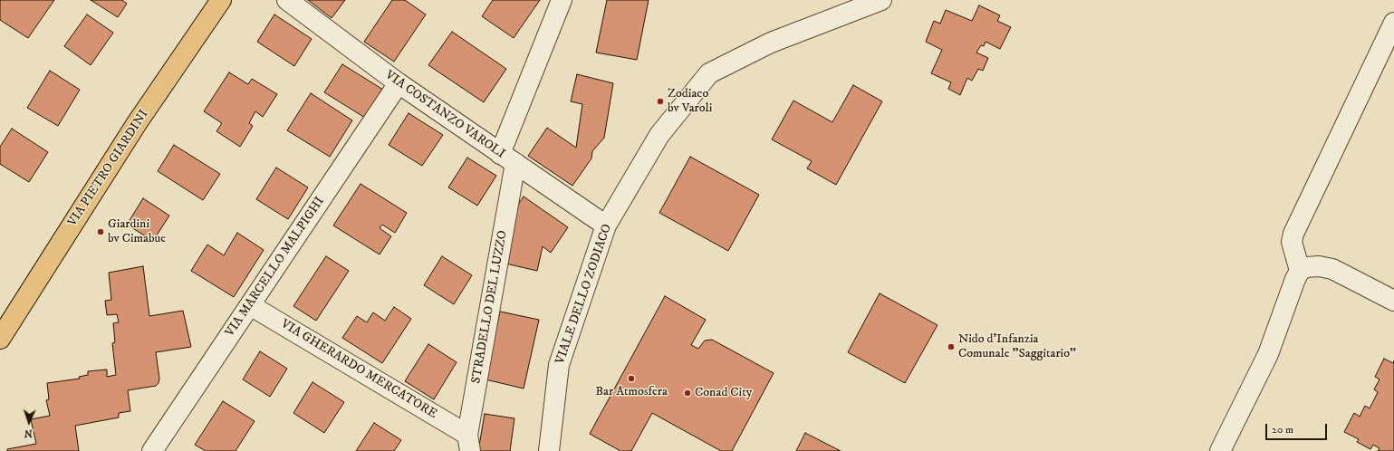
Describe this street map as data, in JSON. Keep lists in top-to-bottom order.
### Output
{
  "streets": {
    "main road": ["VIA PIETRO GIARDINI"],
    "street": [
      "VIA COSTANZO VAROLI",
      "VIA MARCELLO MALPIGHI",
      "VIALE DELLO ZODIACO",
      "STRADELLO DEL LUZZO",
      "VIA GHERARDO MERCATORE"
    ]
  },
  "crossings": [
    ["VIA COSTANZO VAROLI", "VIA MARCELLO MALPIGHI"],
    ["VIA COSTANZO VAROLI", "VIALE DELLO ZODIACO"],
    ["VIA COSTANZO VAROLI", "STRADELLO DEL LUZZO"],
    ["VIA MARCELLO MALPIGHI", "VIA GHERARDO MERCATORE"],
    ["STRADELLO DEL LUZZO", "VIA GHERARDO MERCATORE"]
  ],
  "places": [
    "Zodiaco bv Varoli",
    "Giardini bv Cimabue",
    "Nido d'Infanzia Comunale \"Saggitario\"",
    "Bar Atmosfera",
    "Conad City"
  ],
  "scale_bar": "20 m",
  "north": "bottom"
}
